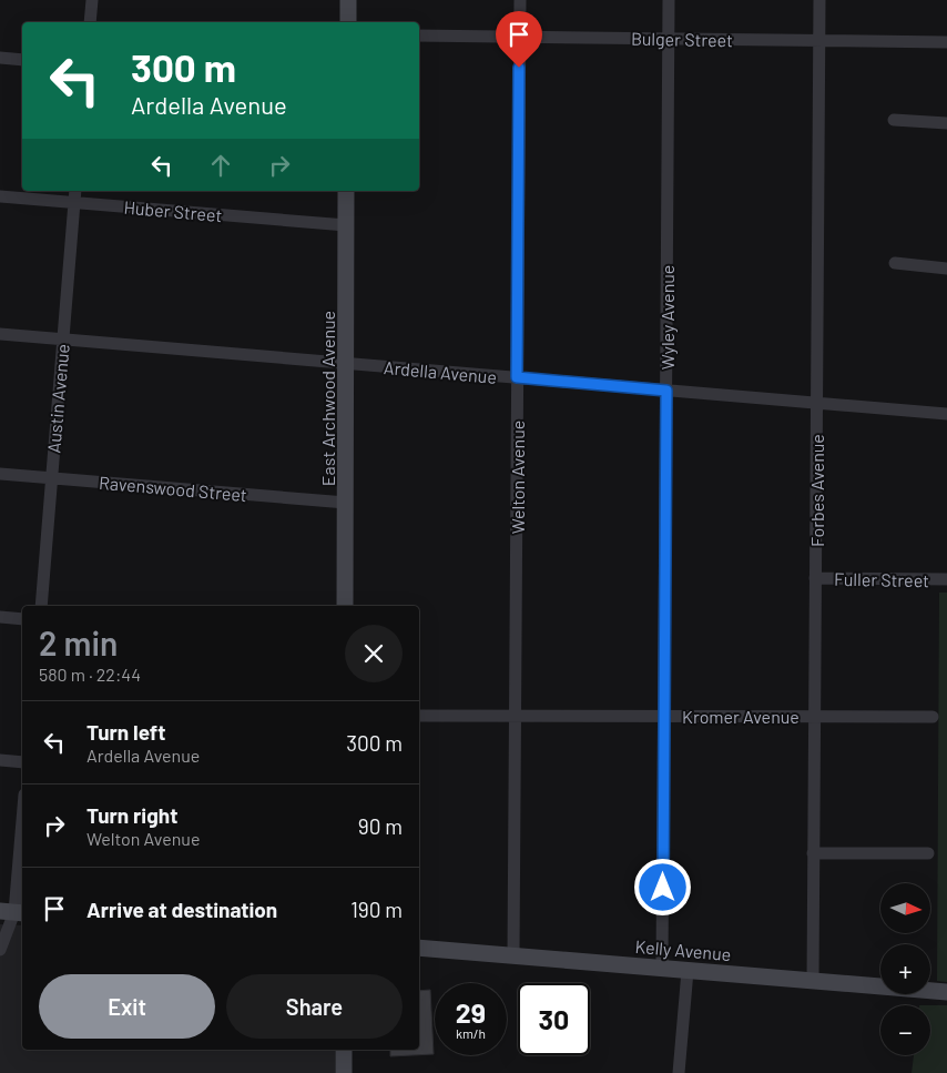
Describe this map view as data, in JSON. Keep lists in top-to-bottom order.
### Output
{
  "streets": {
    "main road": ["East Archwood Avenue", "Kelly Avenue"],
    "street": [
      "Bulger Street",
      "Huber Street",
      "Wyley Avenue",
      "Ardella Avenue",
      "Austin Avenue",
      "Welton Avenue",
      "Ravenswood Street",
      "Forbes Avenue",
      "Fuller Street",
      "Kromer Avenue"
    ]
  },
  "crossings": [
    ["Bulger Street", "Wyley Avenue"],
    ["Bulger Street", "Welton Avenue"],
    ["Bulger Street", "Forbes Avenue"],
    ["Huber Street", "Austin Avenue"],
    ["Huber Street", "East Archwood Avenue"],
    ["Wyley Avenue", "Ardella Avenue"],
    ["Wyley Avenue", "Kromer Avenue"],
    ["Wyley Avenue", "Kelly Avenue"],
    ["Ardella Avenue", "Austin Avenue"],
    ["Ardella Avenue", "East Archwood Avenue"],
    ["Ardella Avenue", "Welton Avenue"],
    ["Ardella Avenue", "Forbes Avenue"],
    ["Austin Avenue", "Ravenswood Street"],
    ["East Archwood Avenue", "Ravenswood Street"],
    ["Welton Avenue", "Kromer Avenue"],
    ["Welton Avenue", "Kelly Avenue"],
    ["Forbes Avenue", "Fuller Street"],
    ["Forbes Avenue", "Kromer Avenue"],
    ["Forbes Avenue", "Kelly Avenue"]
  ],
  "north": "right",
  "page": {
    "turn": ["300 m", "Ardella Avenue"],
    "heading": ["2 min", "580 m · 22:44"],
    "list": [
      {
        "name": "Turn left",
        "note": "Ardella Avenue",
        "value": "300 m"
      },
      {
        "name": "Turn right",
        "note": "Welton Avenue",
        "value": "90 m"
      },
      {
        "name": "Arrive at destination",
        "value": "190 m"
      }
    ],
    "map_buttons": ["+", "−"],
    "buttons": ["Exit", "Share"],
    "speed": "29 km/h",
    "limit": "30"
  }
}
